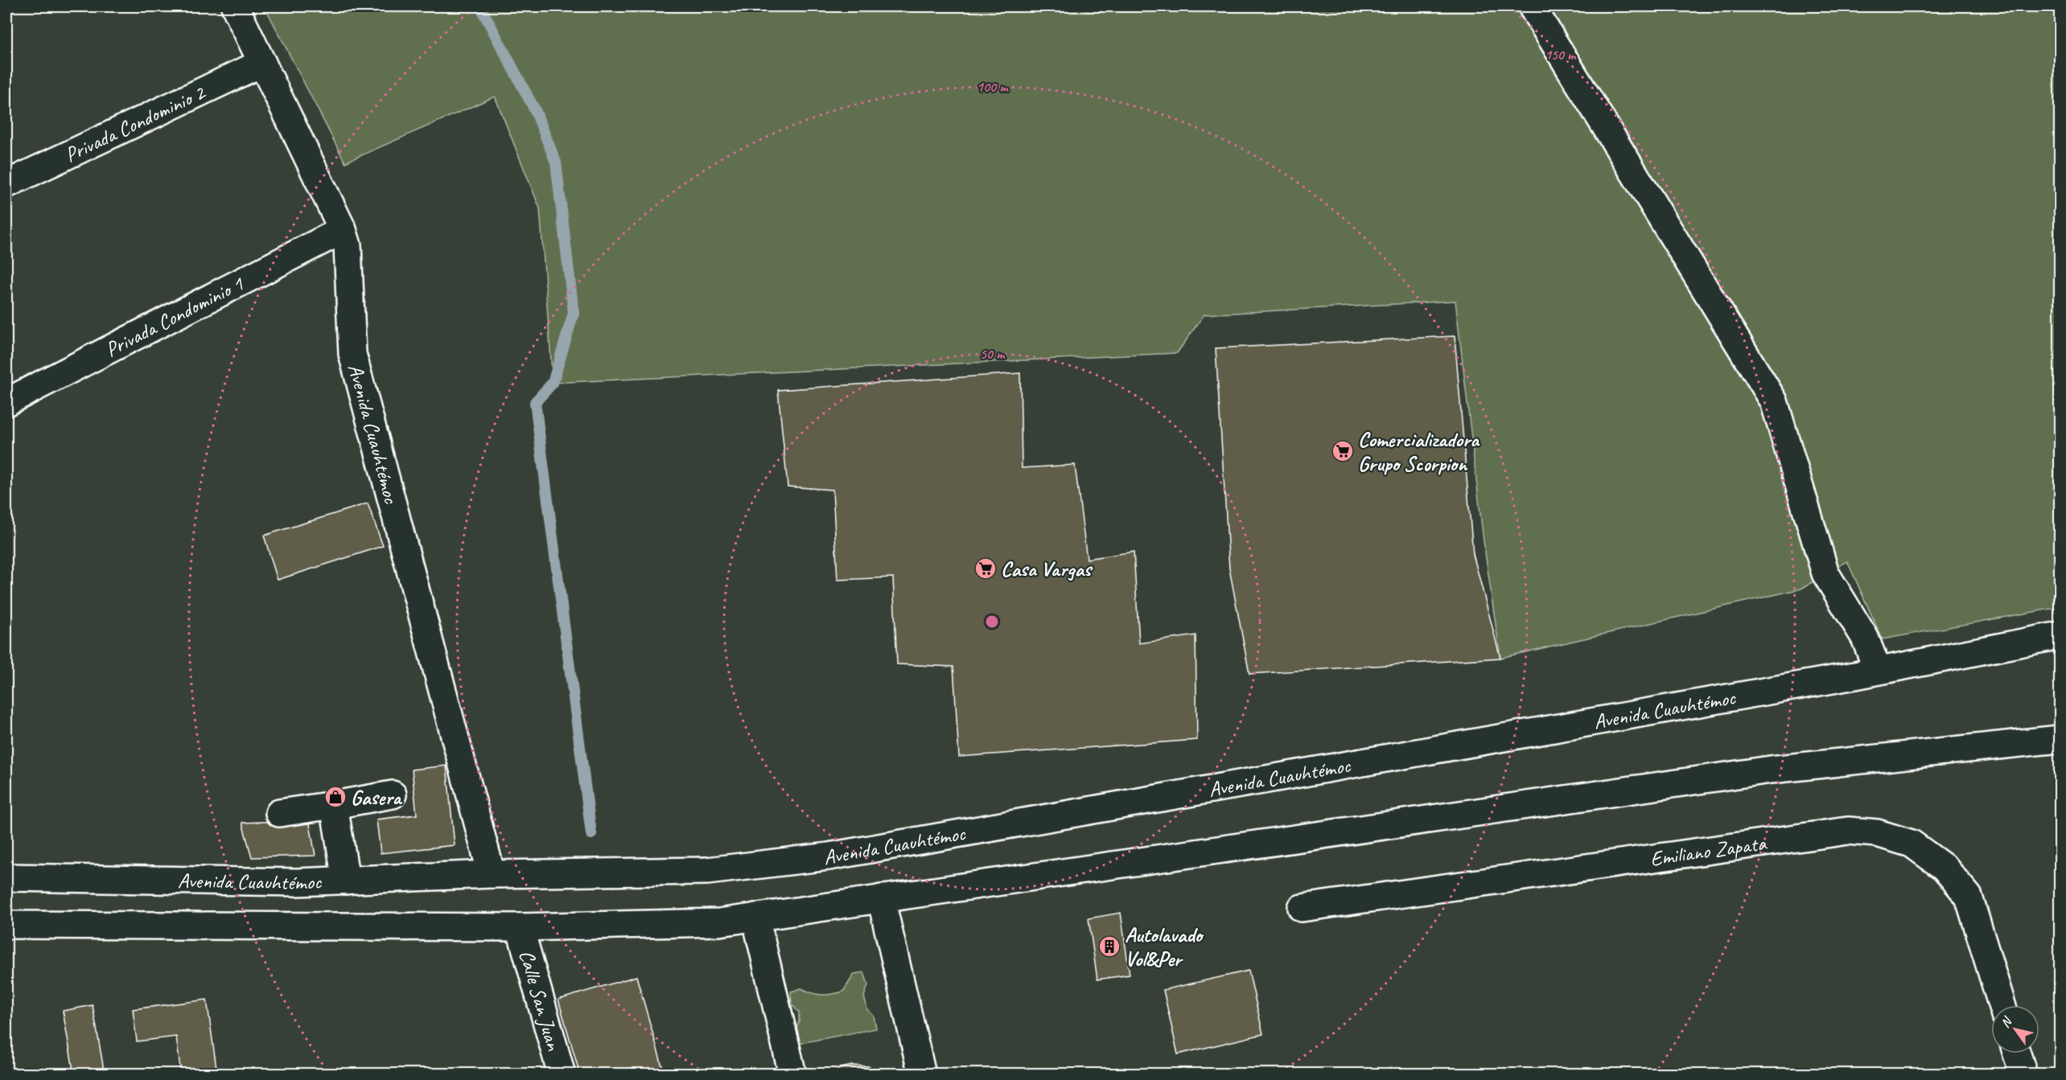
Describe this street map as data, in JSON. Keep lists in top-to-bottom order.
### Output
{
  "streets": {
    "main road": [
      "Privada Condominio 2",
      "Privada Condominio 1",
      "Avenida Cuauhtémoc",
      "Emiliano Zapata",
      "Calle San Juan"
    ]
  },
  "crossings": [
    ["Privada Condominio 2", "Avenida Cuauhtémoc"],
    ["Privada Condominio 1", "Avenida Cuauhtémoc"]
  ],
  "places": {
    "supermarket": ["Comercializadora Grupo Scorpion", "Casa Vargas"],
    "shop": ["Gasera"],
    "building": ["Autolavado Vol&Per"]
  },
  "north": "top left",
  "rings": ["150 m", "100 m", "50 m"]
}
